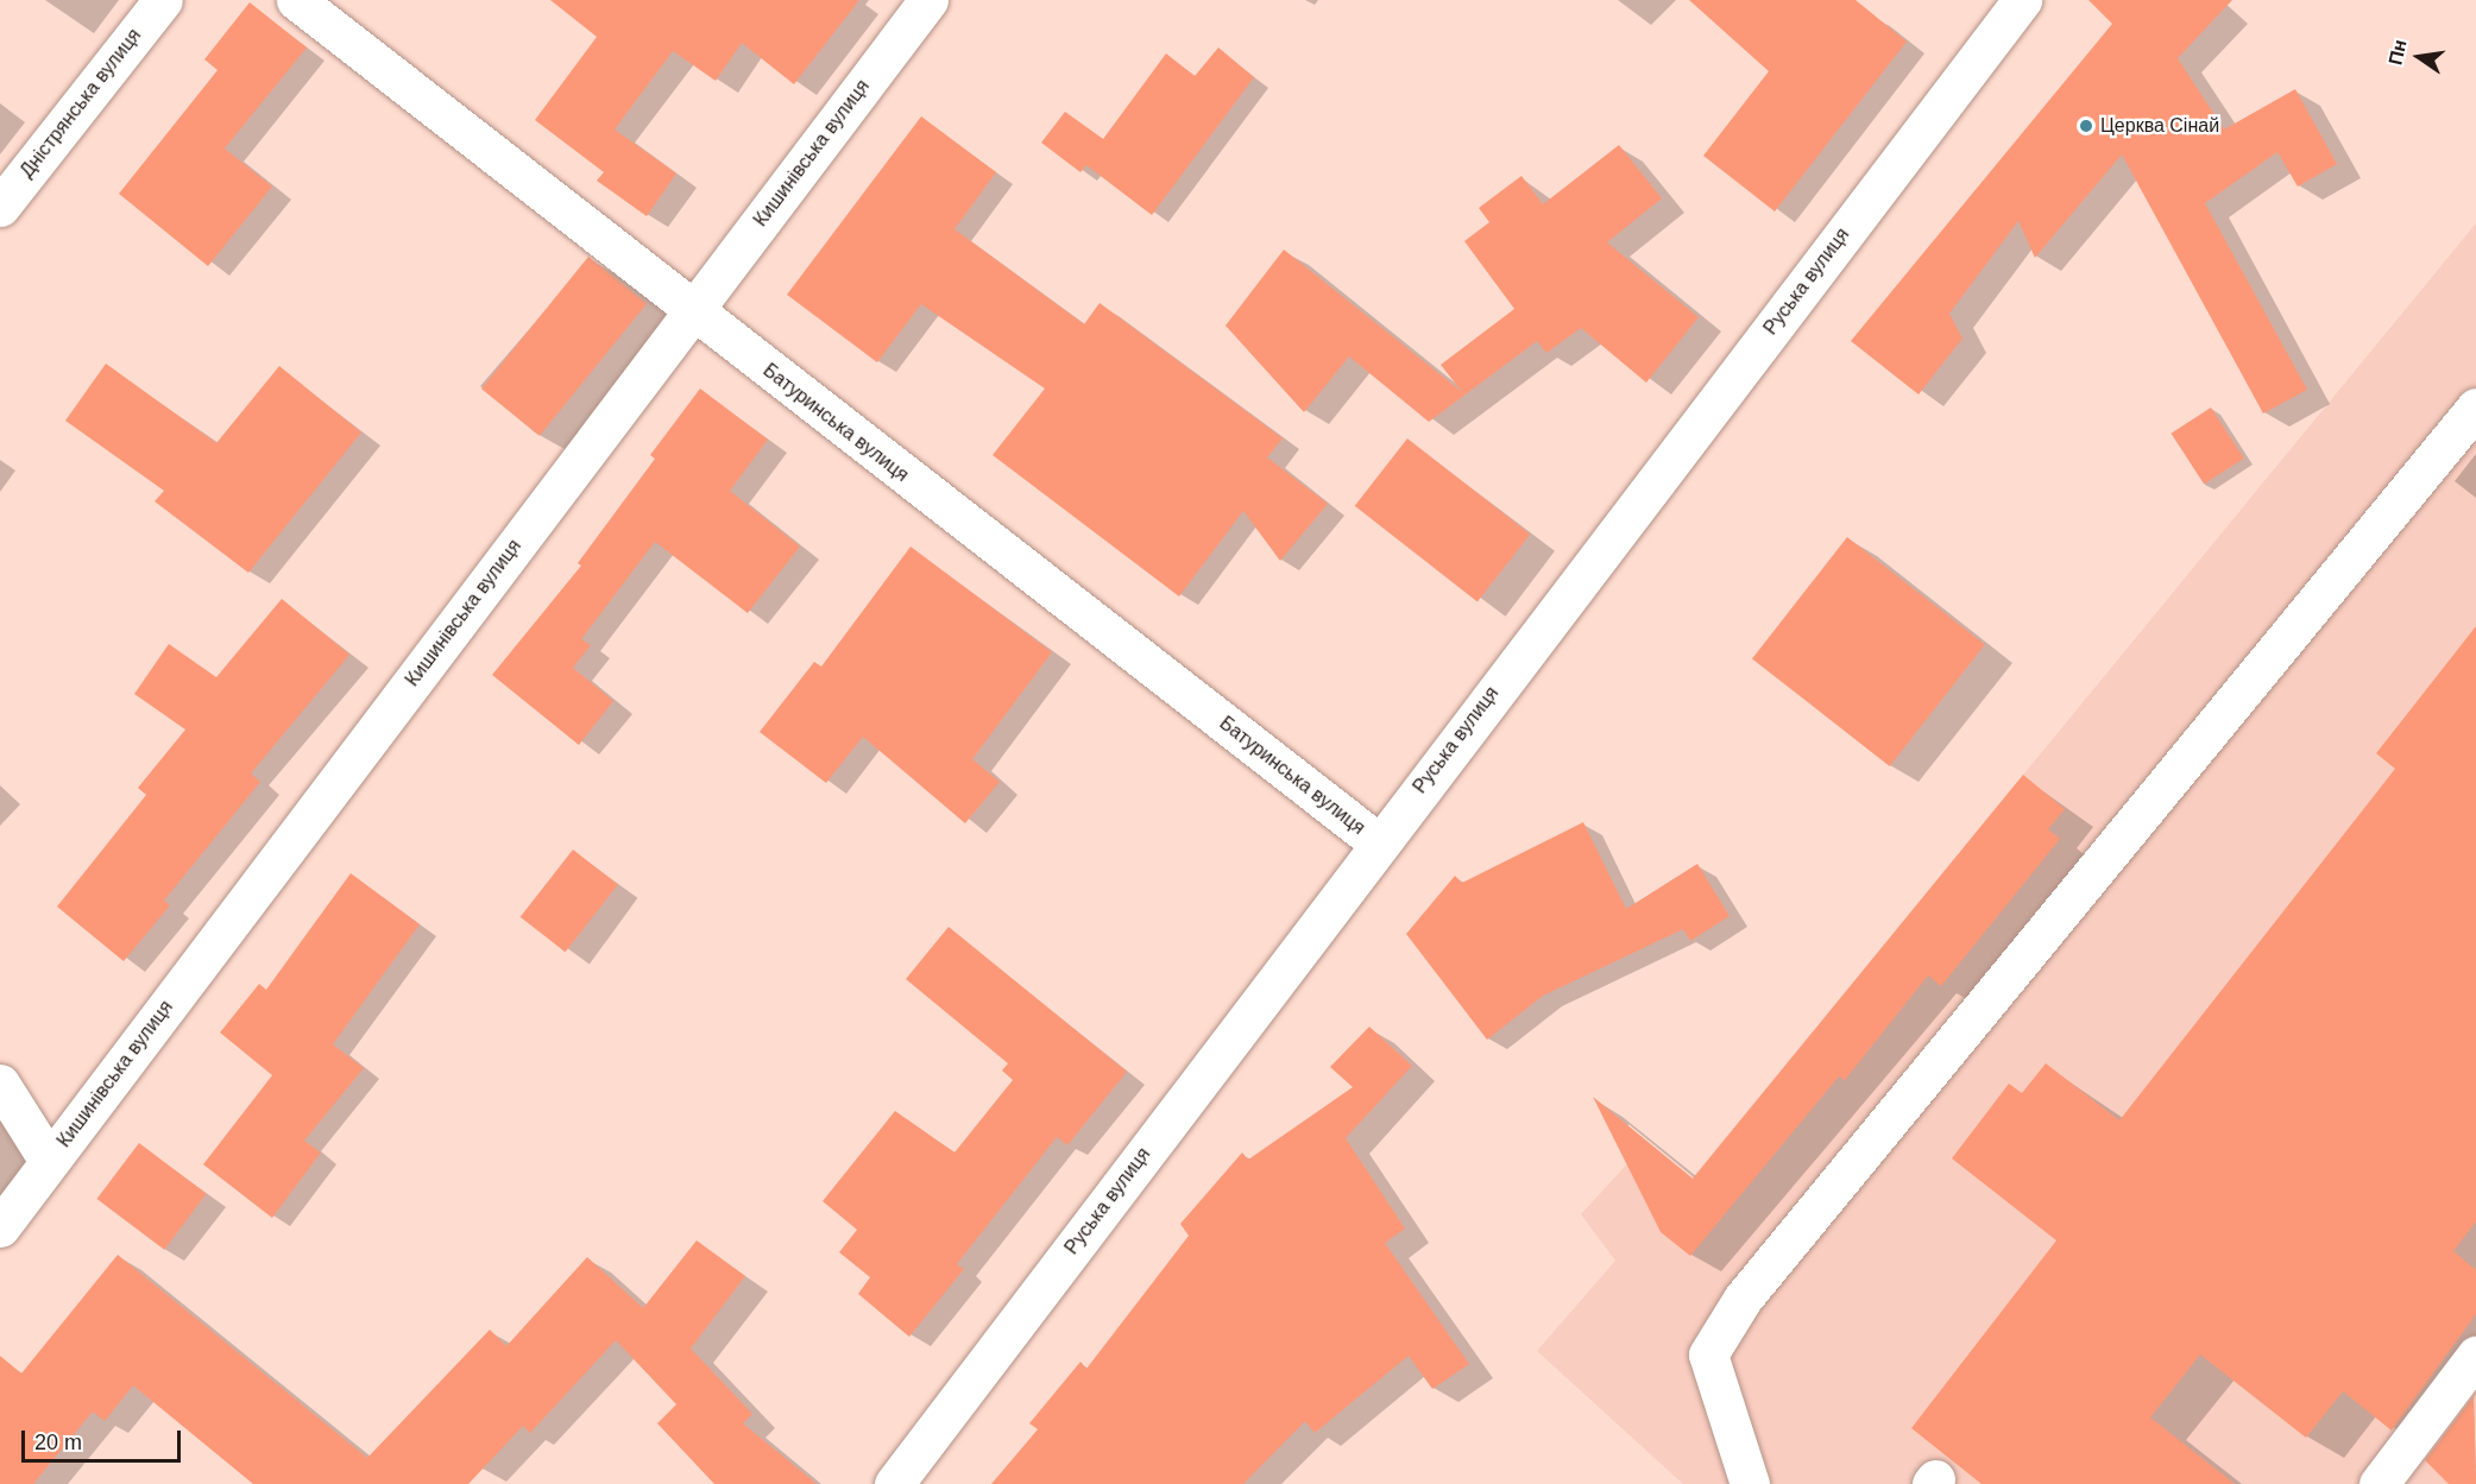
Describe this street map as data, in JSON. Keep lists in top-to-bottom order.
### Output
{
  "streets": {
    "street": [
      "Дністрянська вулиця",
      "Кишинівська вулиця",
      "Руська вулиця",
      "Батуринська вулиця"
    ]
  },
  "crossings": [
    ["Кишинівська вулиця", "Батуринська вулиця"],
    ["Руська вулиця", "Батуринська вулиця"]
  ],
  "places": ["Церква Сінай"],
  "scale_bar": "20 m",
  "north": "left"
}
